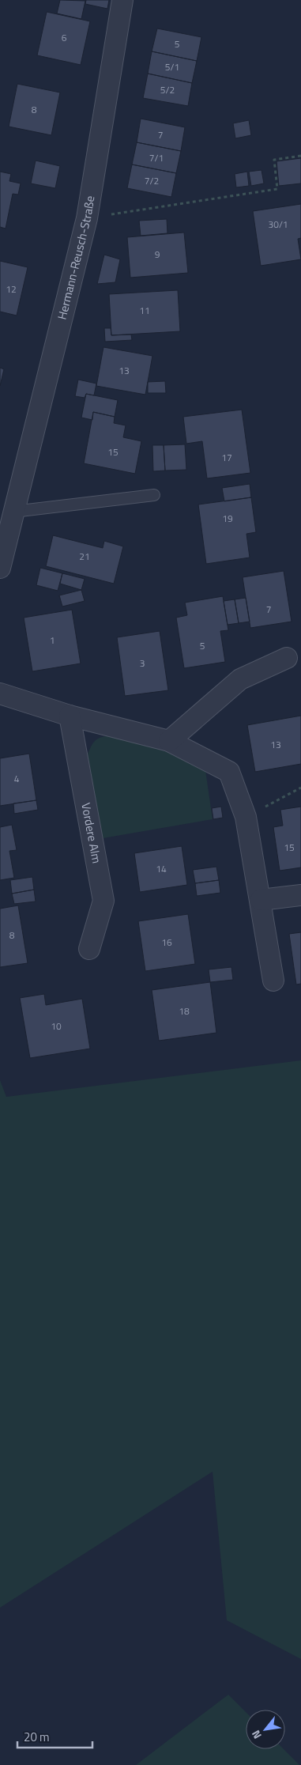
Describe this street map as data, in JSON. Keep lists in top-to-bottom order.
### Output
{
  "streets": {
    "street": ["Hermann-Reusch-Straße", "Vordere Alm"]
  },
  "house_numbers": [
    "6",
    "5",
    "5/1",
    "5/2",
    "8",
    "7",
    "7/1",
    "7/2",
    "30/1",
    "9",
    "12",
    "11",
    "13",
    "15",
    "17",
    "19",
    "21",
    "7",
    "1",
    "5",
    "3",
    "13",
    "4",
    "15",
    "14",
    "8",
    "16",
    "18",
    "10"
  ],
  "scale_bar": "20 m",
  "north": "bottom left"
}
